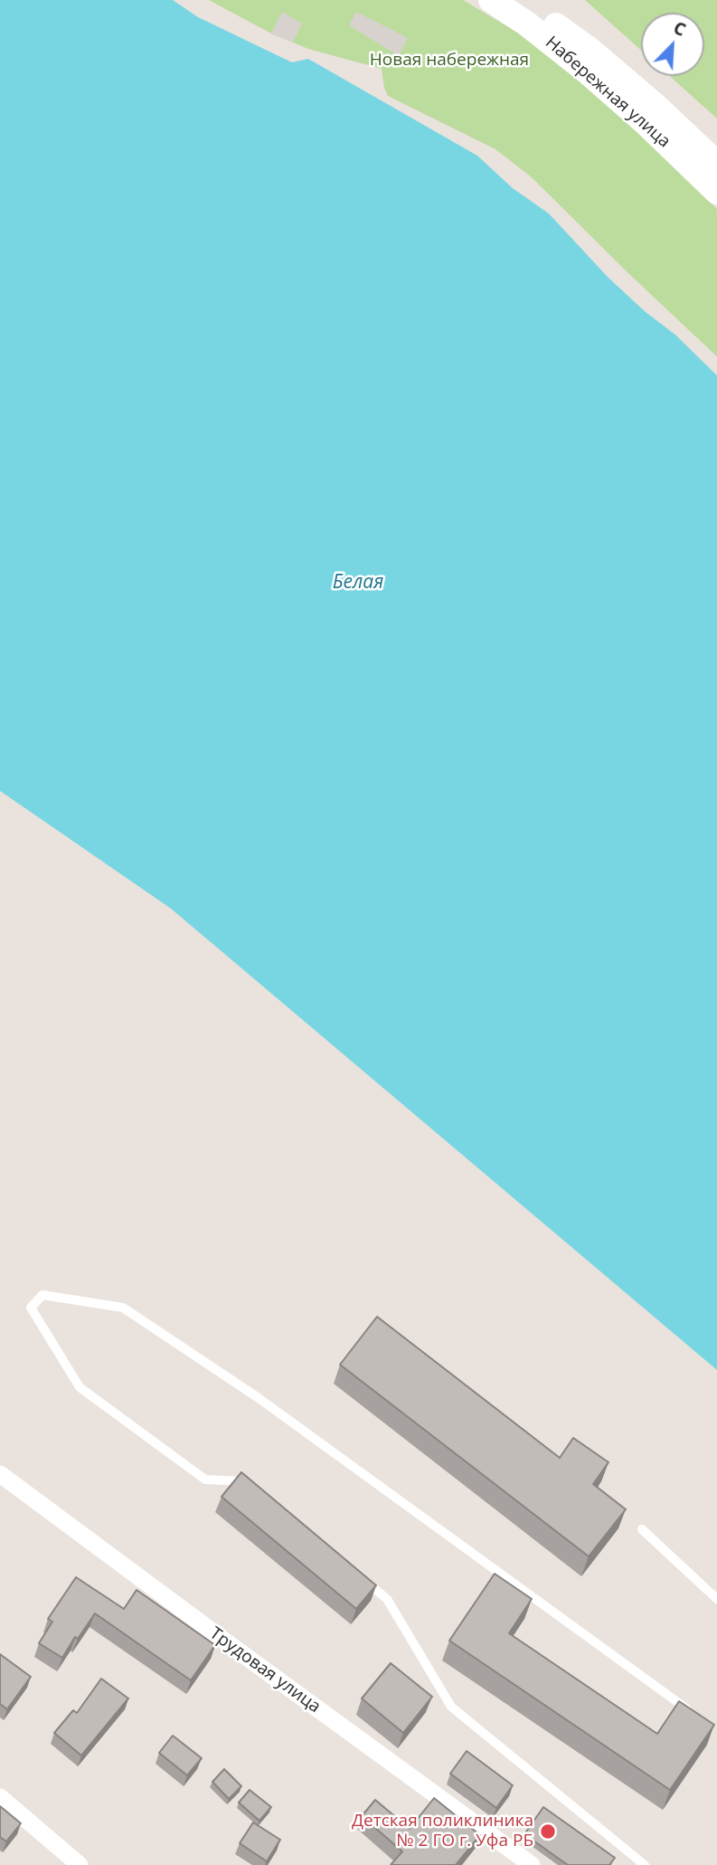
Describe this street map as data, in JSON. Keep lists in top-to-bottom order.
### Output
{
  "streets": {
    "street": ["Набережная улица", "Трудовая улица"]
  },
  "water": ["Белая"],
  "parks": ["Новая набережная"],
  "places": ["Детская поликлиника № 2 ГО г. Уфа РБ"],
  "north": "top right"
}
